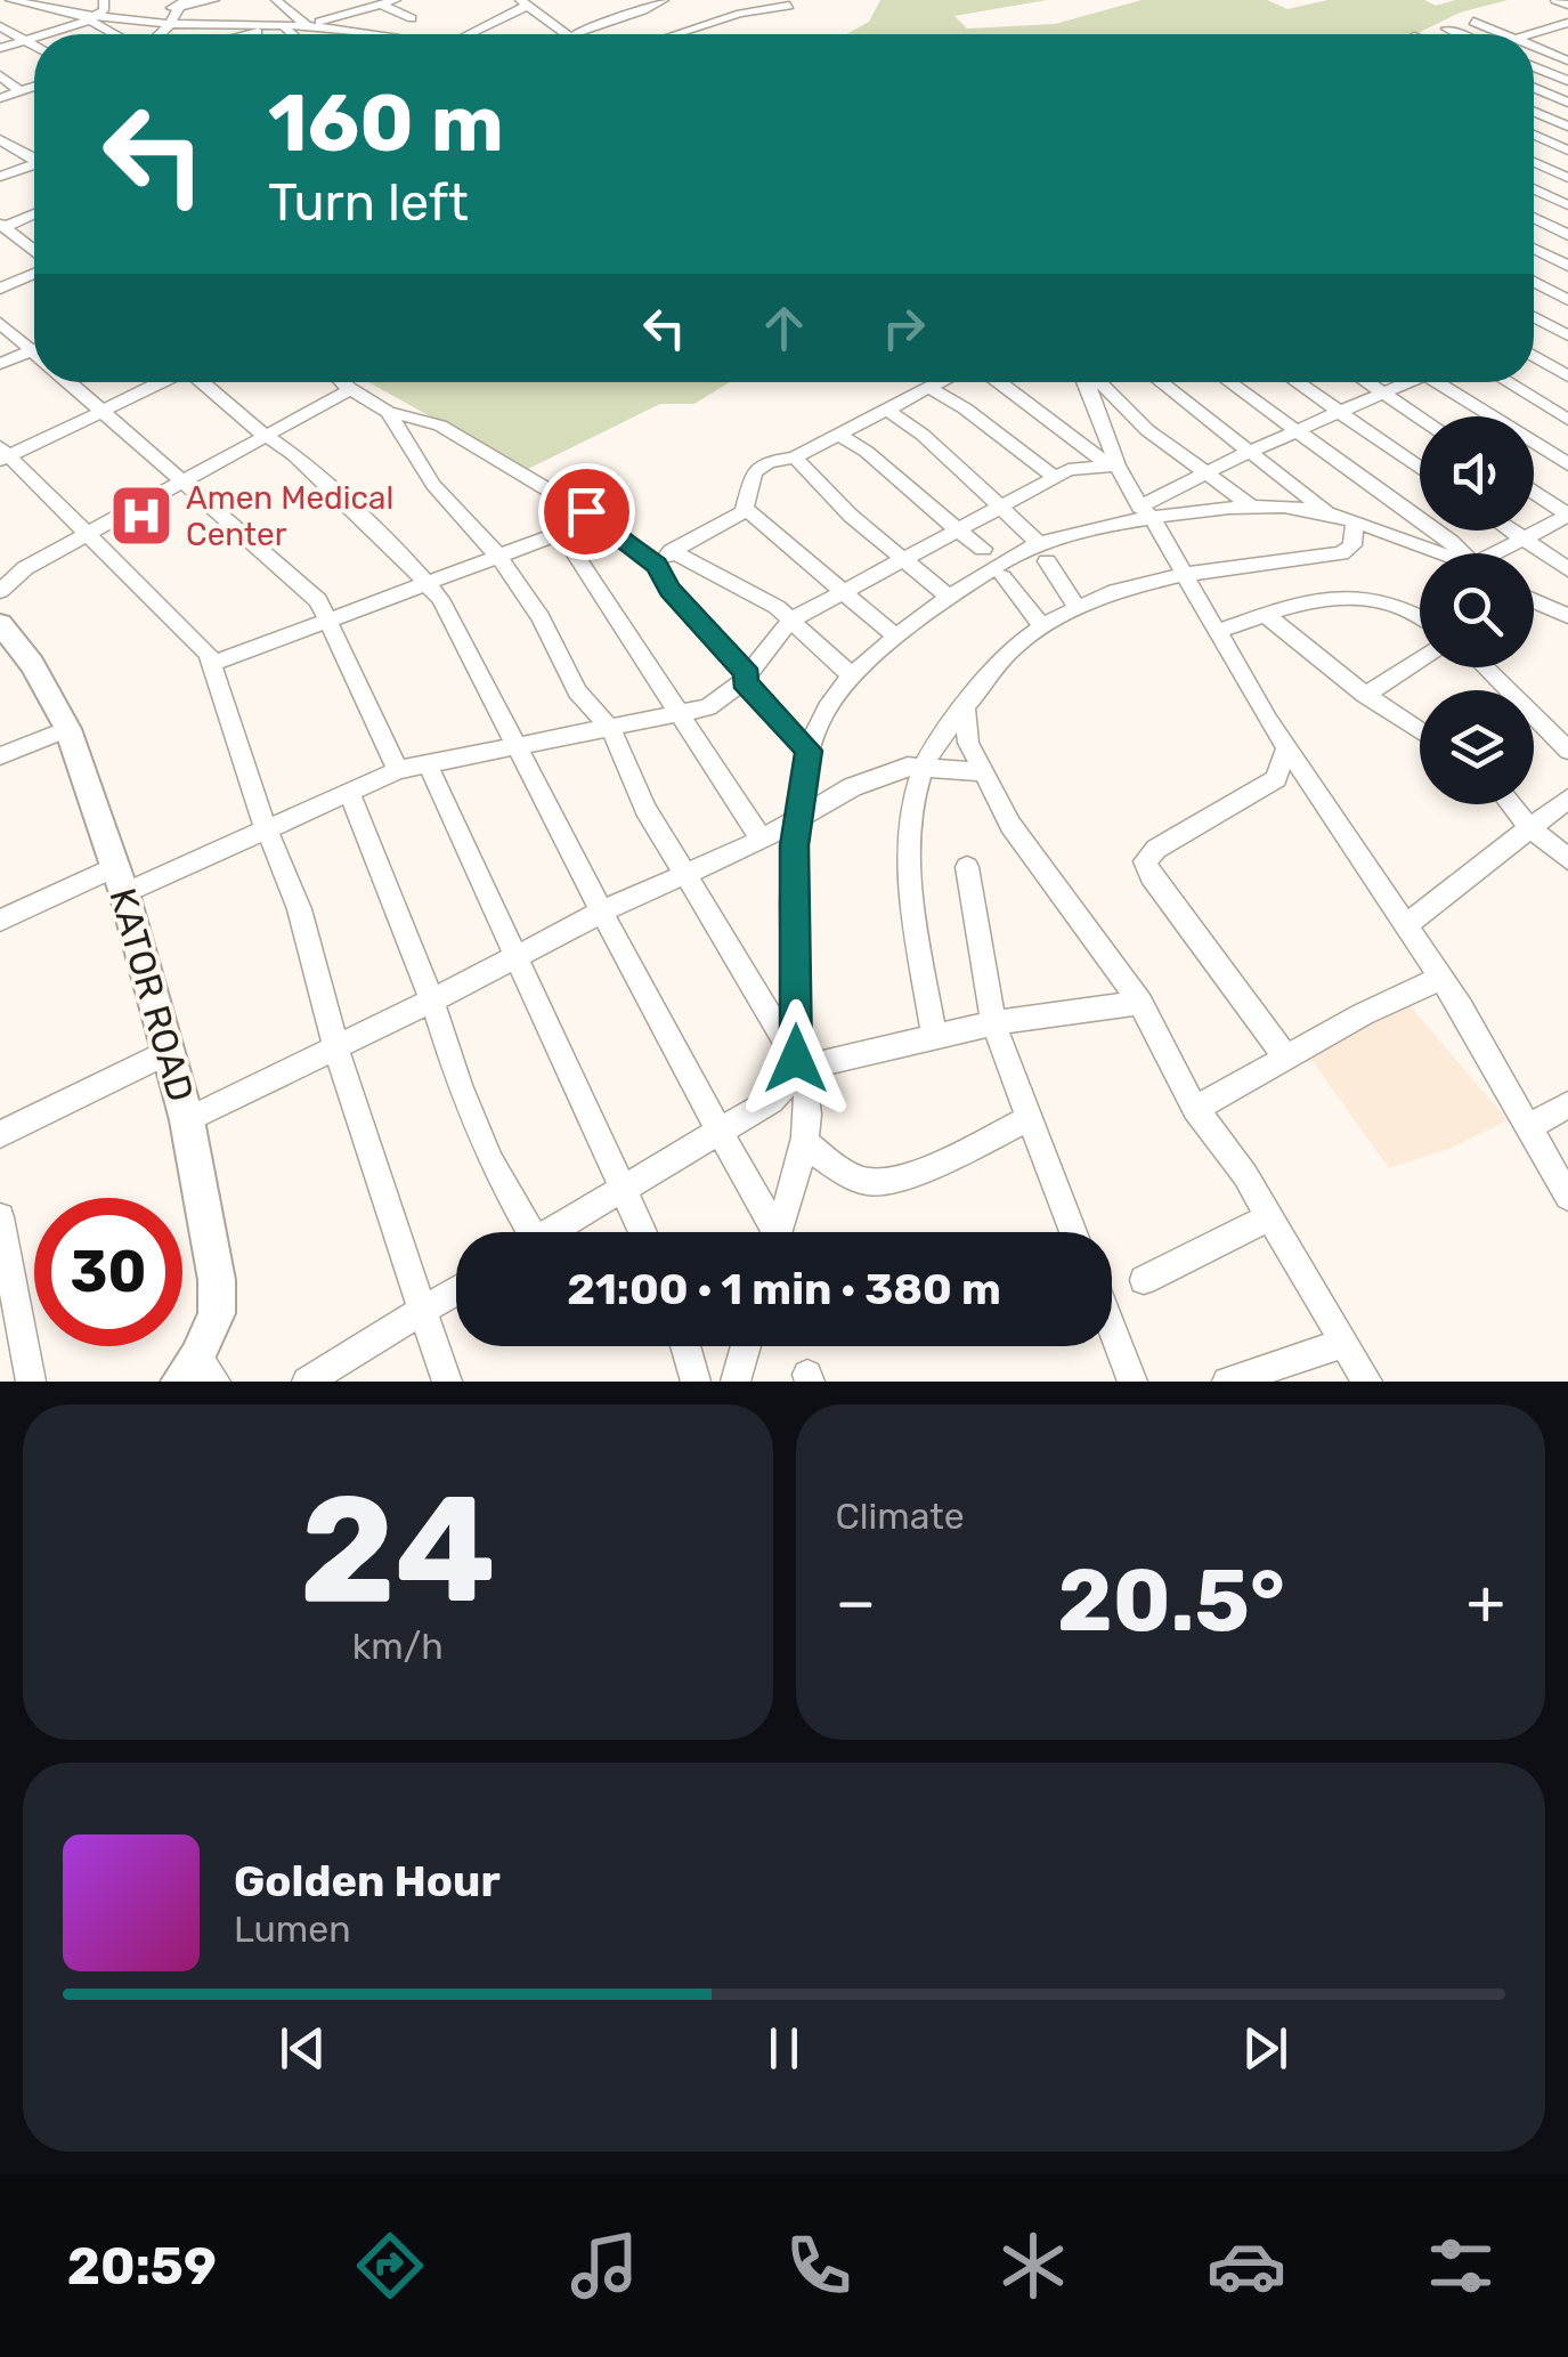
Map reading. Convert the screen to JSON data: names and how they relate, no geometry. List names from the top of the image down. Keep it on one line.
{"streets":{"main road":["KATOR ROAD"]},"places":{"hospital":["Amen Medical Center"]},"page":{"turn":["160 m","Turn left"],"limit":"30","trip":"21:00 · 1 min · 380 m","tile":[["24","km/h"],"Climate"],"heat":["−","20.5°","+"],"song":["Golden Hour","Lumen"],"tabs":"20:59"}}
